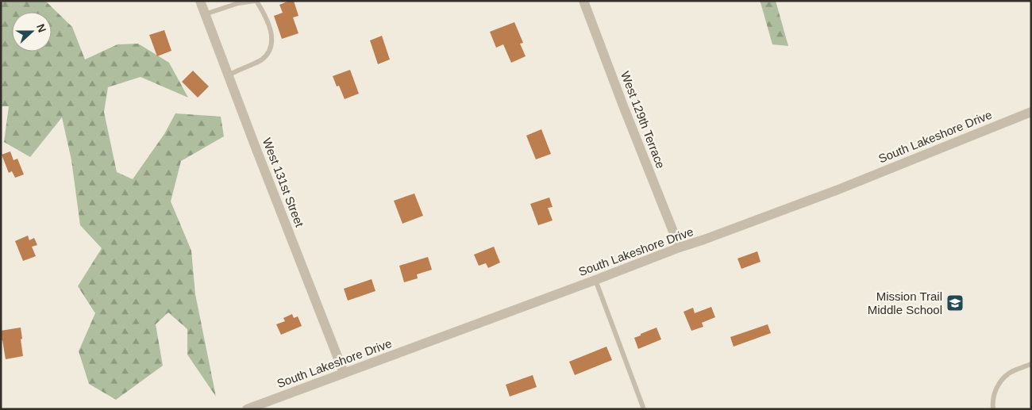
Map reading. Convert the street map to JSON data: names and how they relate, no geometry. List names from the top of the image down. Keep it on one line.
{"streets":{"street":["West 129th Terrace","South Lakeshore Drive","West 131st Street"]},"crossings":[["West 129th Terrace","South Lakeshore Drive"],["South Lakeshore Drive","West 131st Street"]],"places":{"school or university":["Mission Trail Middle School"]},"north":"right"}
